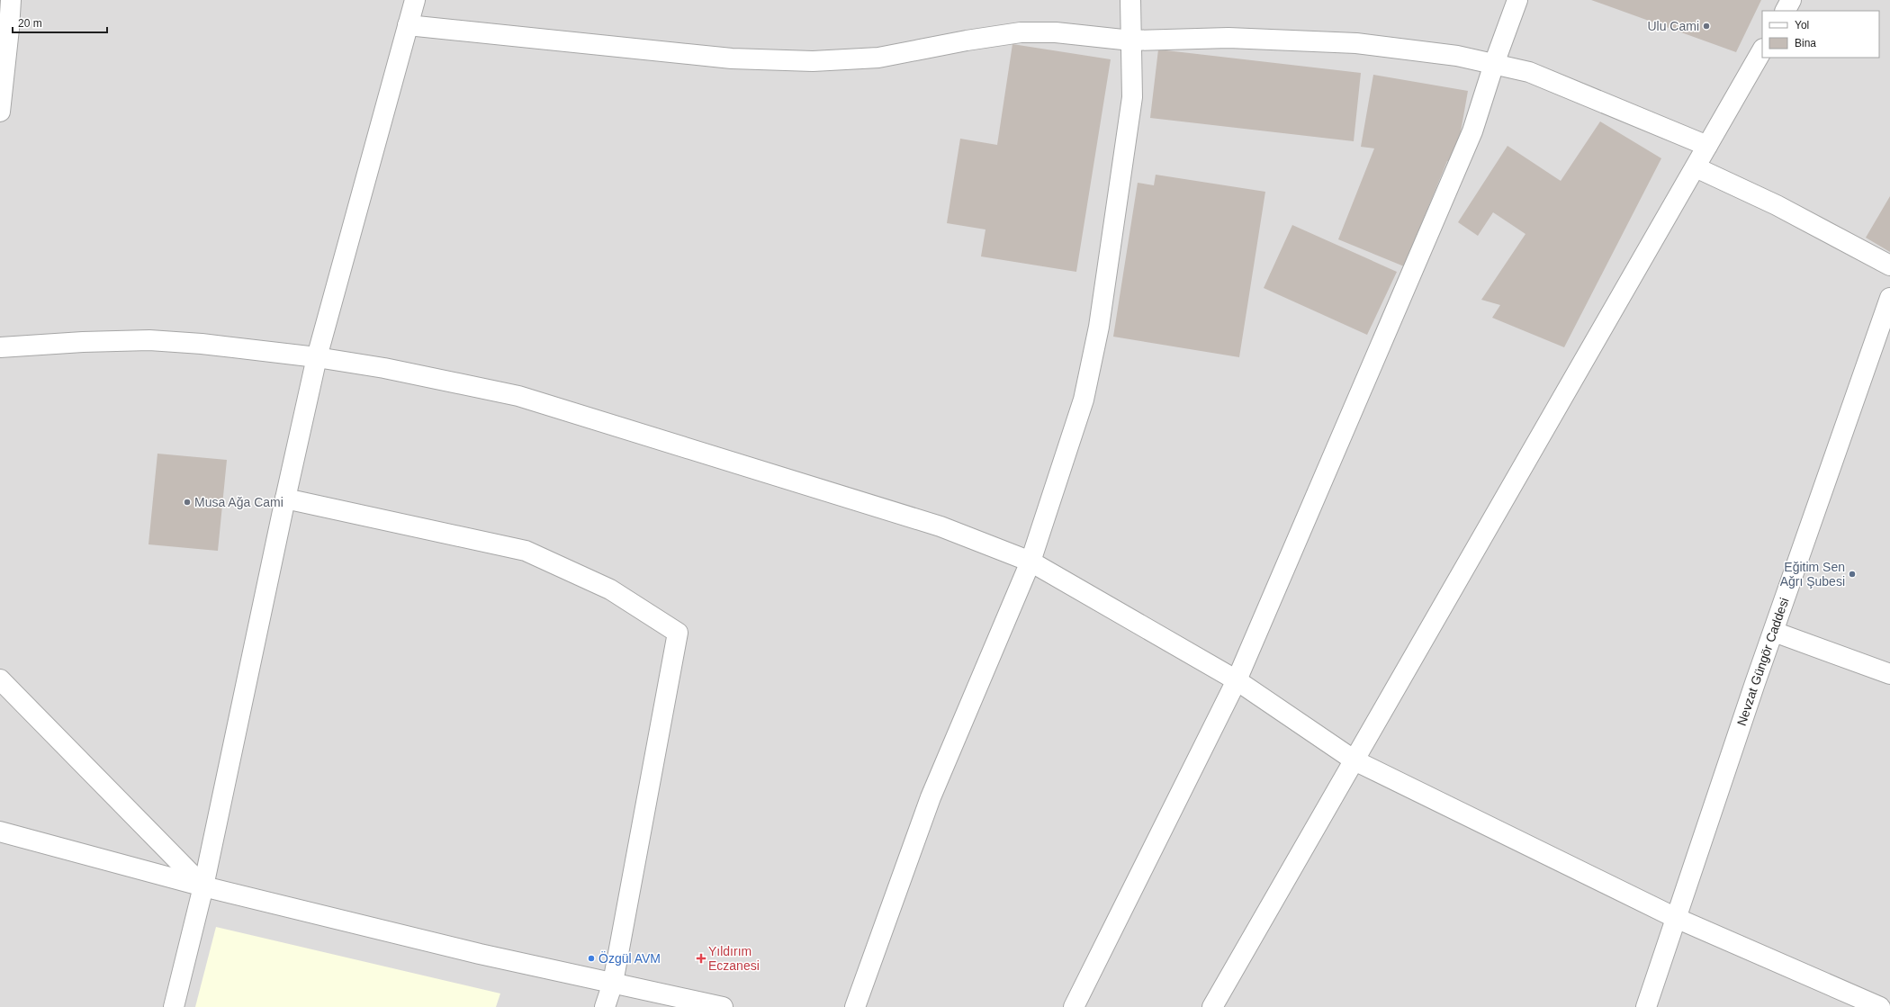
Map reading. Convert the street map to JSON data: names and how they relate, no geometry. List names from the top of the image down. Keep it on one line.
{"streets":{"street":["Nevzat Güngör Caddesi"]},"places":{"other":["Ulu Cami","Musa Ağa Cami","Eğitim Sen Ağrı Şubesi","Özgül AVM"],"health":["Yıldırım Eczanesi"]},"legend":["Yol","Bina"],"scale_bar":"20 m"}
